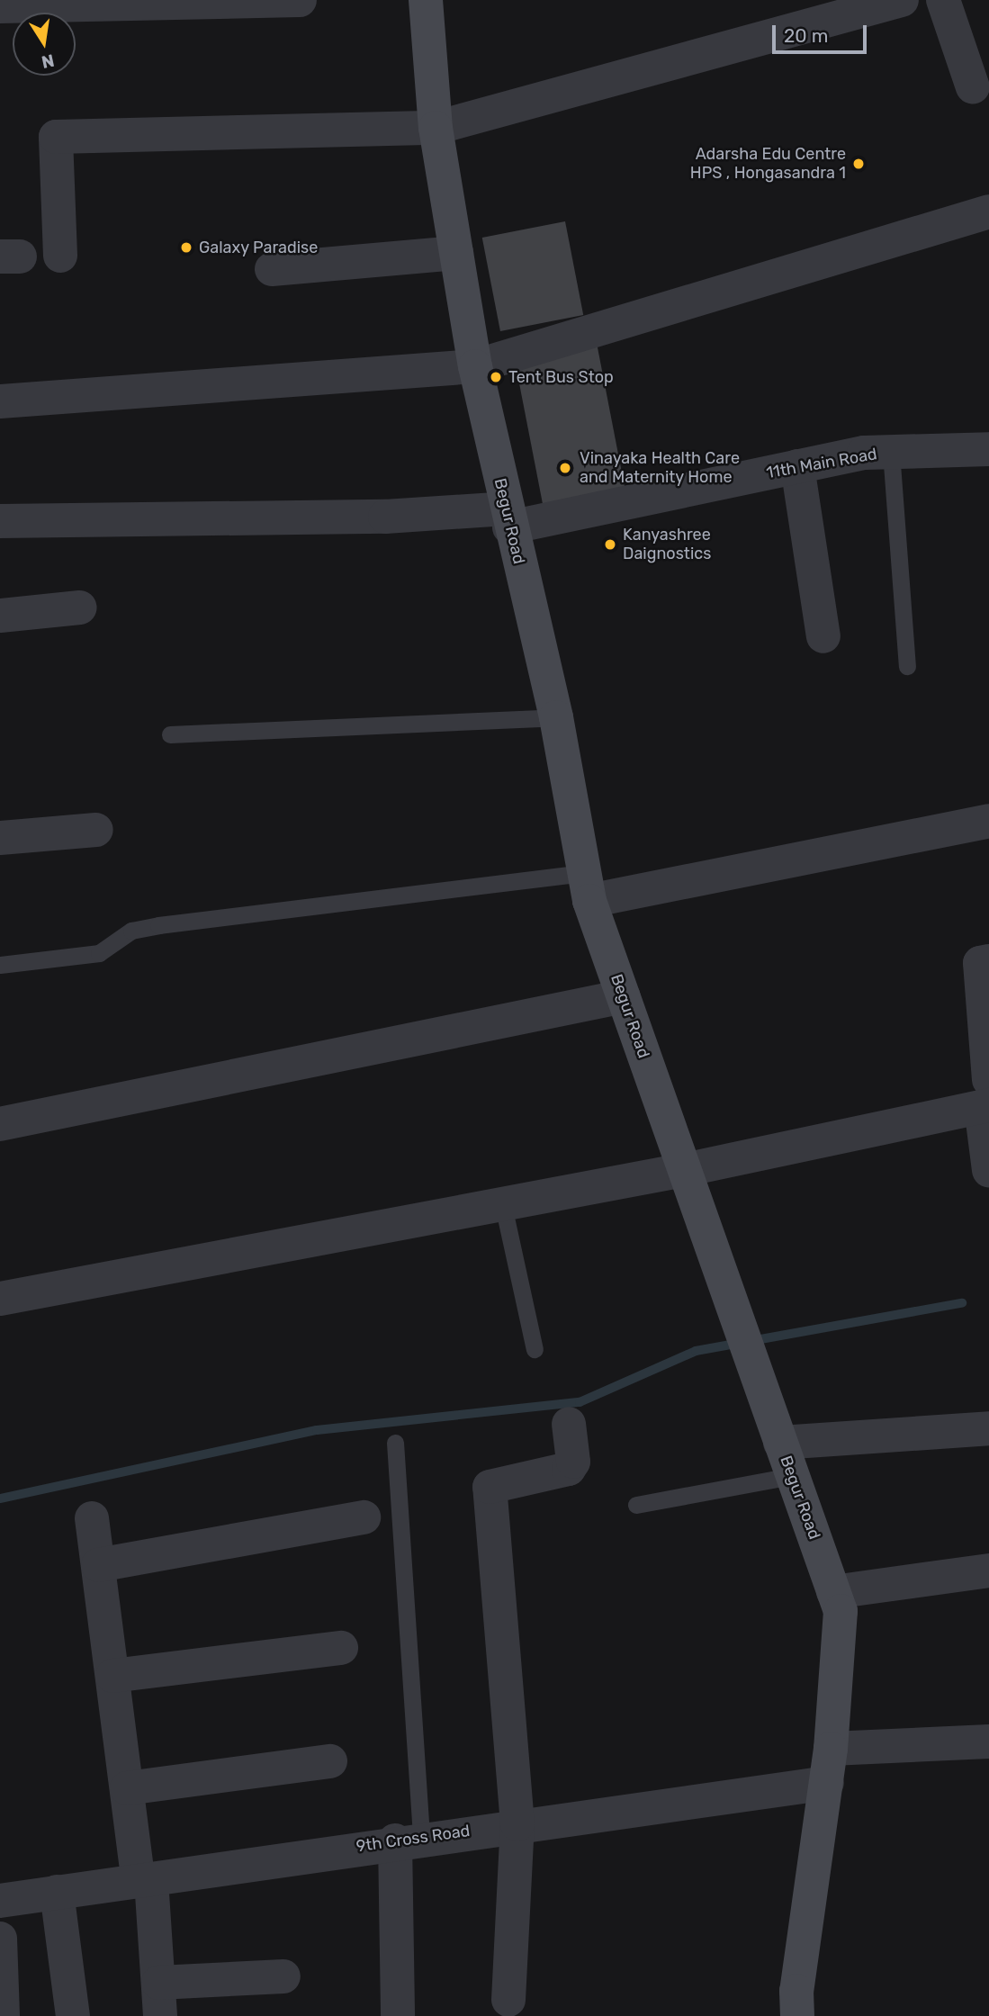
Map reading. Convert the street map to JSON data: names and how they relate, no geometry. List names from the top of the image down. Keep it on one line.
{"streets":{"main road":["Begur Road"],"street":["11th Main Road","9th Cross Road"]},"crossings":[["11th Main Road","Begur Road"],["Begur Road","9th Cross Road"]],"places":["Adarsha Edu Centre HPS , Hongasandra 1","Galaxy Paradise","Tent Bus Stop","Vinayaka Health Care and Maternity Home","Kanyashree Daignostics"],"scale_bar":"20 m","north":"bottom"}
